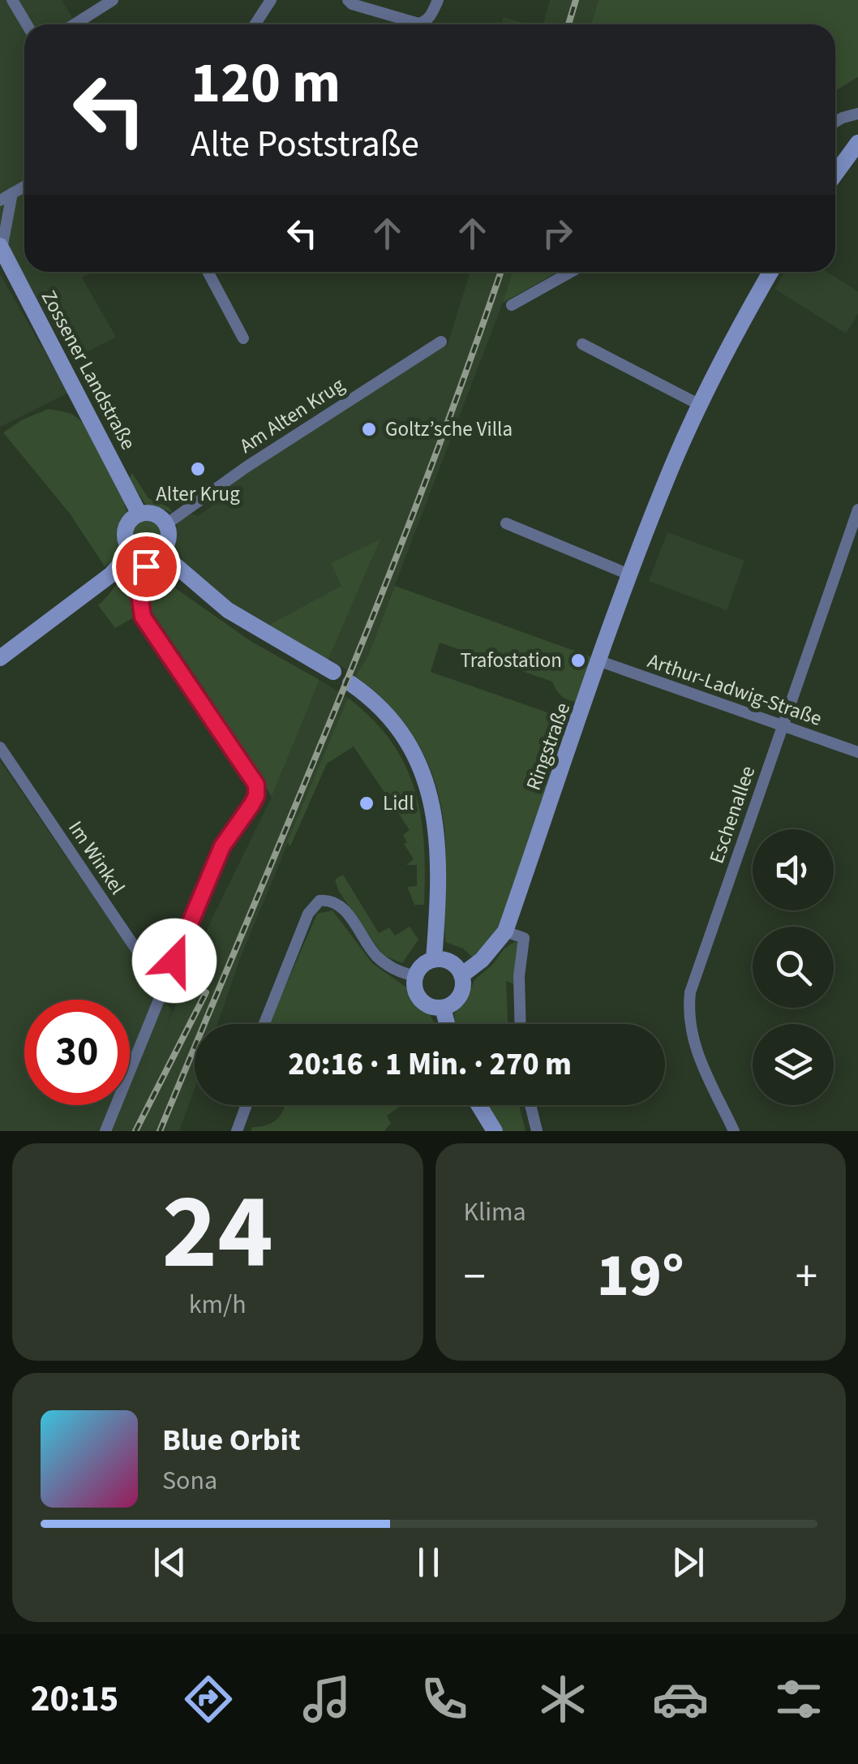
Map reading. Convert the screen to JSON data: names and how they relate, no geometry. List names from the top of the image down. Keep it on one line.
{"streets":{"main road":["Zossener Landstraße","Ringstraße"],"street":["Am Alten Krug","Arthur-Ladwig-Straße","Eschenallee","Im Winkel"]},"crossings":[["Zossener Landstraße","Am Alten Krug"],["Arthur-Ladwig-Straße","Ringstraße"],["Arthur-Ladwig-Straße","Eschenallee"]],"places":["Goltz’sche Villa","Alter Krug","Trafostation","Lidl"],"page":{"turn":["120 m","Alte Poststraße"],"limit":"30","trip":"20:16 · 1 Min. · 270 m","tile":[["24","km/h"],"Klima"],"heat":["−","19°","+"],"song":["Blue Orbit","Sona"],"tabs":"20:15"}}
